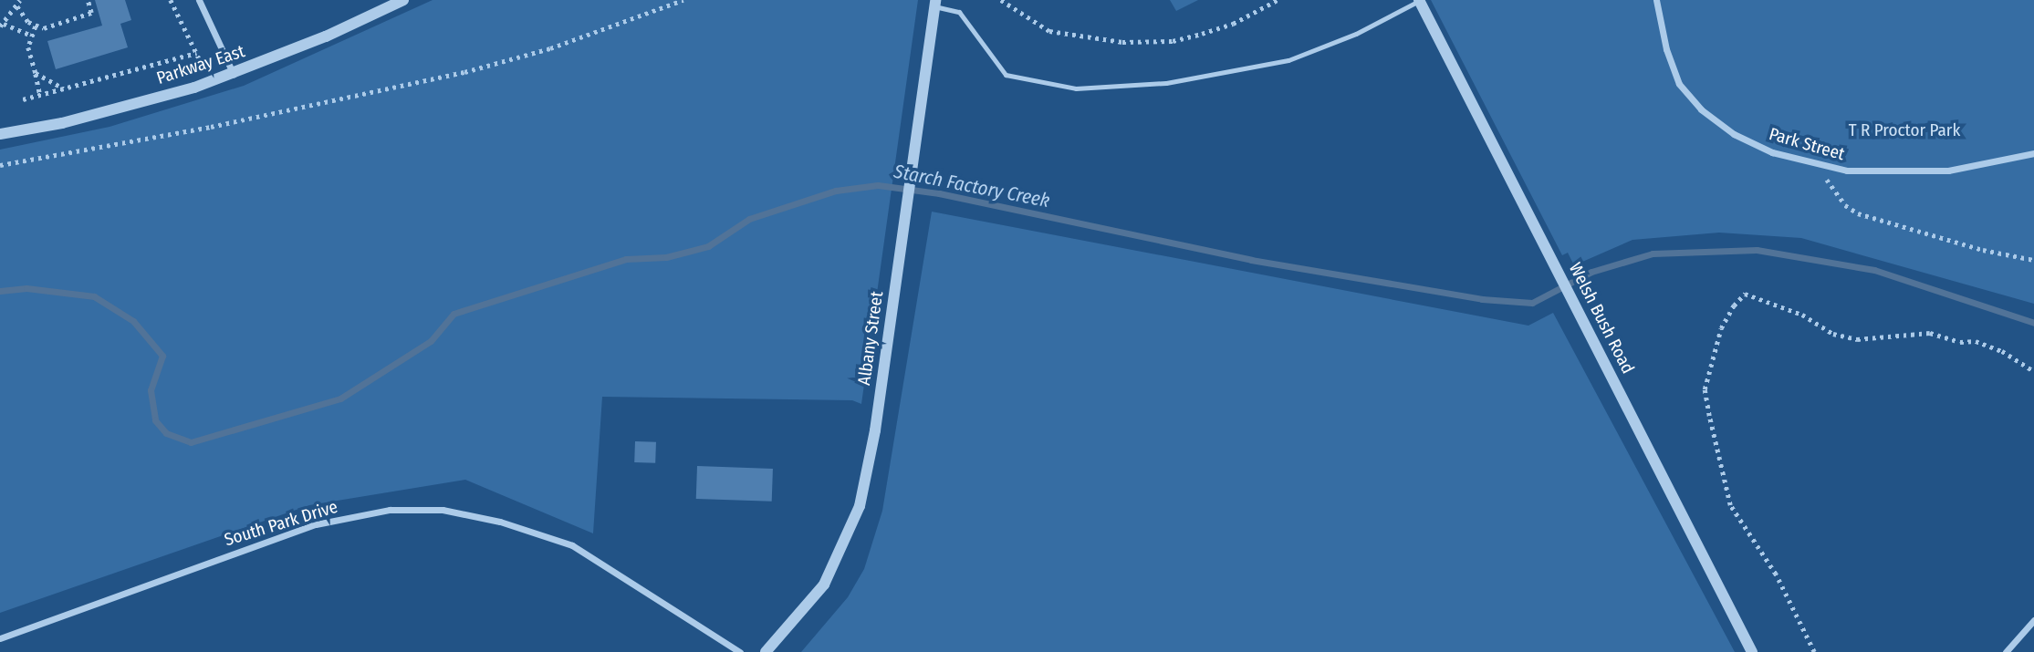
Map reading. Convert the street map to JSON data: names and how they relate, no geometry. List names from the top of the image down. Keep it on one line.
{"streets":{"street":["Parkway East","Park Street","Welsh Bush Road","Albany Street","South Park Drive"]},"water":["Starch Factory Creek"],"parks":["T R Proctor Park"]}
